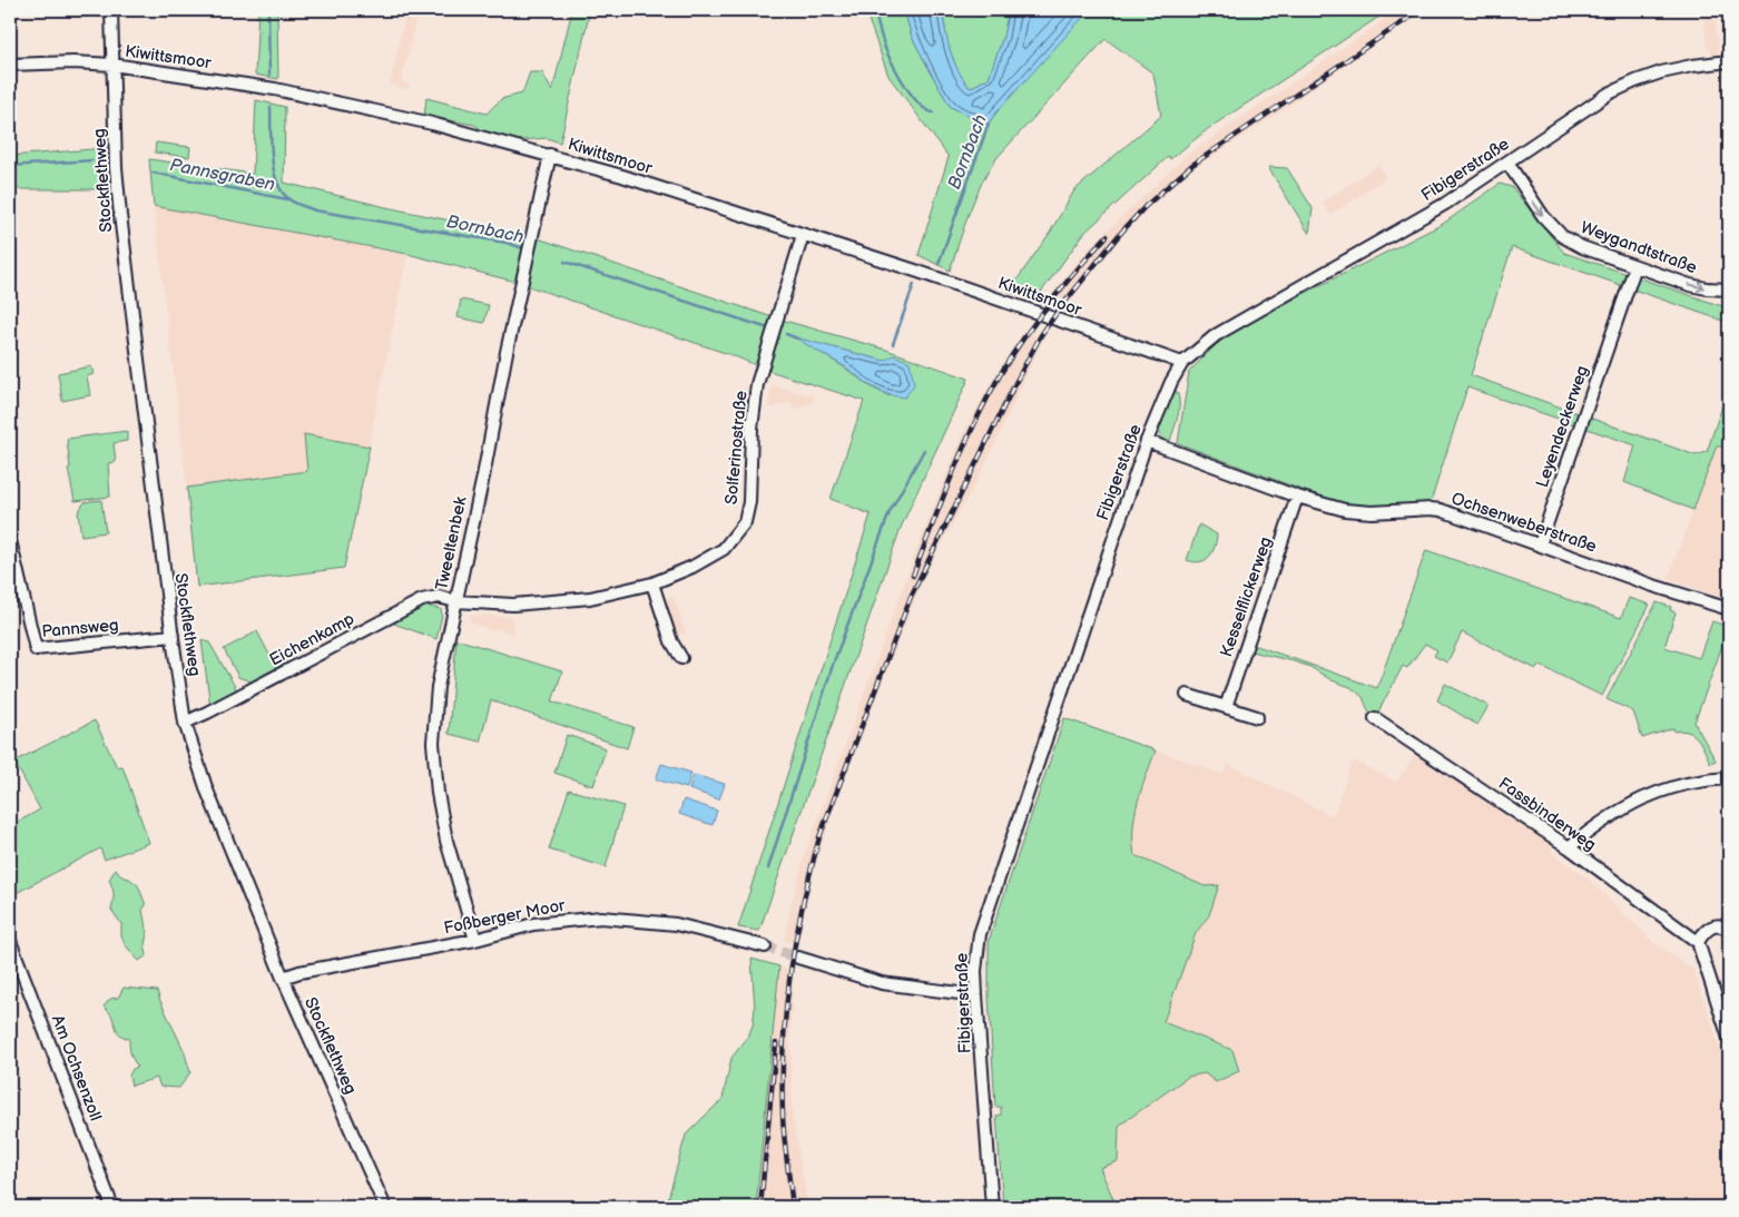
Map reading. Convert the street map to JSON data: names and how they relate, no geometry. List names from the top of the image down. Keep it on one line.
{"streets":{"street":["Kiwittsmoor","Fibigerstraße","Stockflethweg","Weygandtstraße","Leyendeckerweg","Solferinostraße","Ochsenweberstraße","Tweeltenbek","Kesselflickerweg","Pannsweg","Eichenkamp","Fassbinderweg","Foßberger Moor","Am Ochsenzoll"]},"crossings":[["Kiwittsmoor","Fibigerstraße"],["Kiwittsmoor","Stockflethweg"],["Kiwittsmoor","Solferinostraße"],["Kiwittsmoor","Tweeltenbek"],["Fibigerstraße","Weygandtstraße"],["Fibigerstraße","Ochsenweberstraße"],["Stockflethweg","Pannsweg"],["Stockflethweg","Eichenkamp"],["Stockflethweg","Foßberger Moor"],["Weygandtstraße","Leyendeckerweg"],["Leyendeckerweg","Ochsenweberstraße"],["Solferinostraße","Tweeltenbek"],["Solferinostraße","Eichenkamp"],["Ochsenweberstraße","Kesselflickerweg"],["Tweeltenbek","Eichenkamp"],["Tweeltenbek","Foßberger Moor"]],"one_way":["Weygandtstraße"],"water":["Bornbach","Pannsgraben"]}
